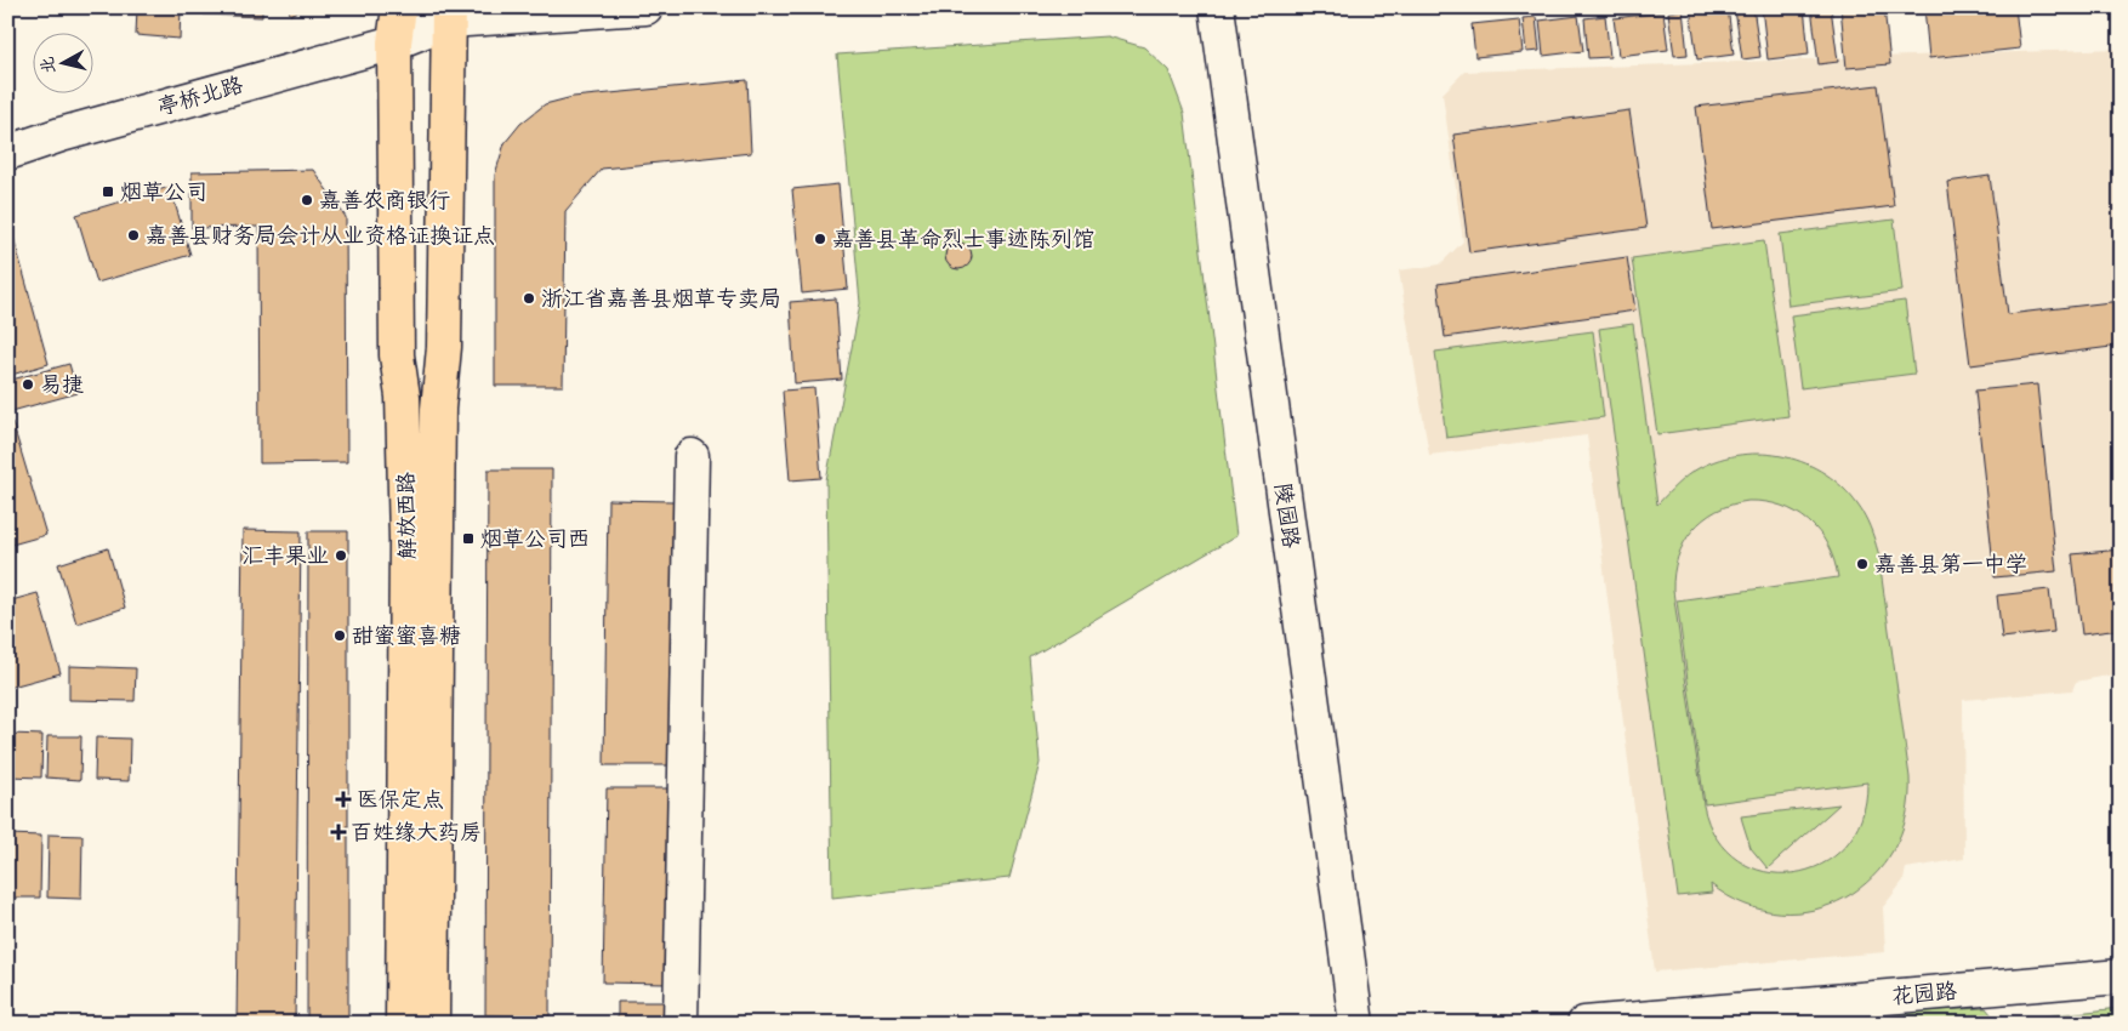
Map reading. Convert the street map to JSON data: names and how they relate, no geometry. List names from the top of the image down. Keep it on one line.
{"streets":{"main road":["解放西路"],"street":["亭桥北路","陵园路","花园路"]},"crossings":[["亭桥北路","解放西路"]],"places":{"transit":["烟草公司","烟草公司西"],"other":["嘉善农商银行","嘉善县财务局会计从业资格证换证点","嘉善县革命烈士事迹陈列馆","浙江省嘉善县烟草专卖局","易捷","汇丰果业","嘉善县第一中学","甜蜜蜜喜糖"],"health":["医保定点","百姓缘大药房"]},"north":"left"}
